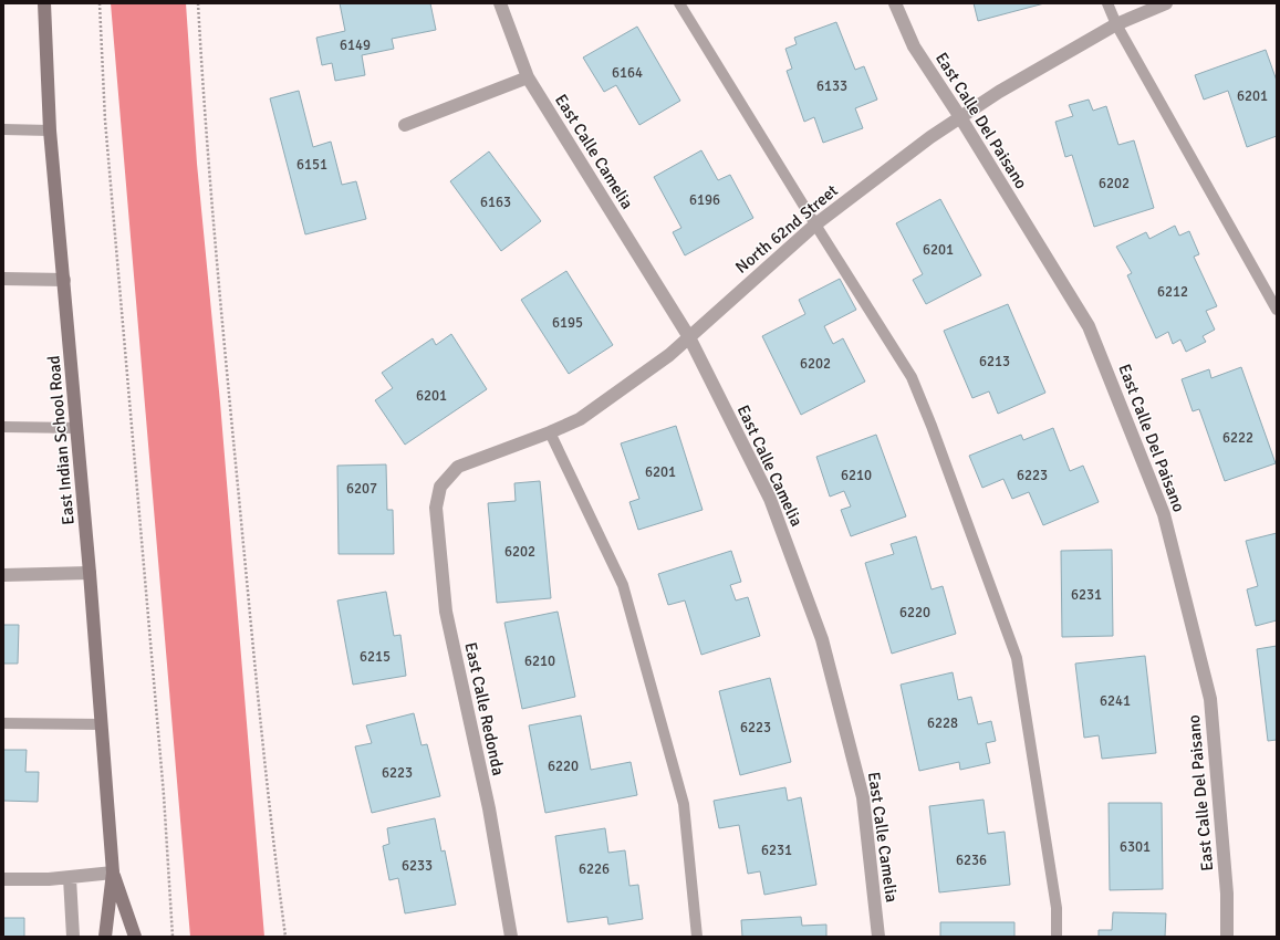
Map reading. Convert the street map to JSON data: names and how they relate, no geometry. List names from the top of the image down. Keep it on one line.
{"streets":{"main road":["East Indian School Road"],"street":["East Calle Del Paisano","East Calle Camelia","North 62nd Street","East Calle Redonda"]},"crossings":[["East Calle Del Paisano","North 62nd Street"],["East Calle Camelia","North 62nd Street"],["North 62nd Street","East Calle Redonda"]],"house_numbers":["6149","6164","6133","6201","6151","6202","6196","6163","6201","6212","6195","6213","6202","6201","6222","6201","6210","6223","6207","6202","6231","6220","6215","6210","6241","6228","6223","6220","6223","6301","6231","6236","6233","6226"]}
